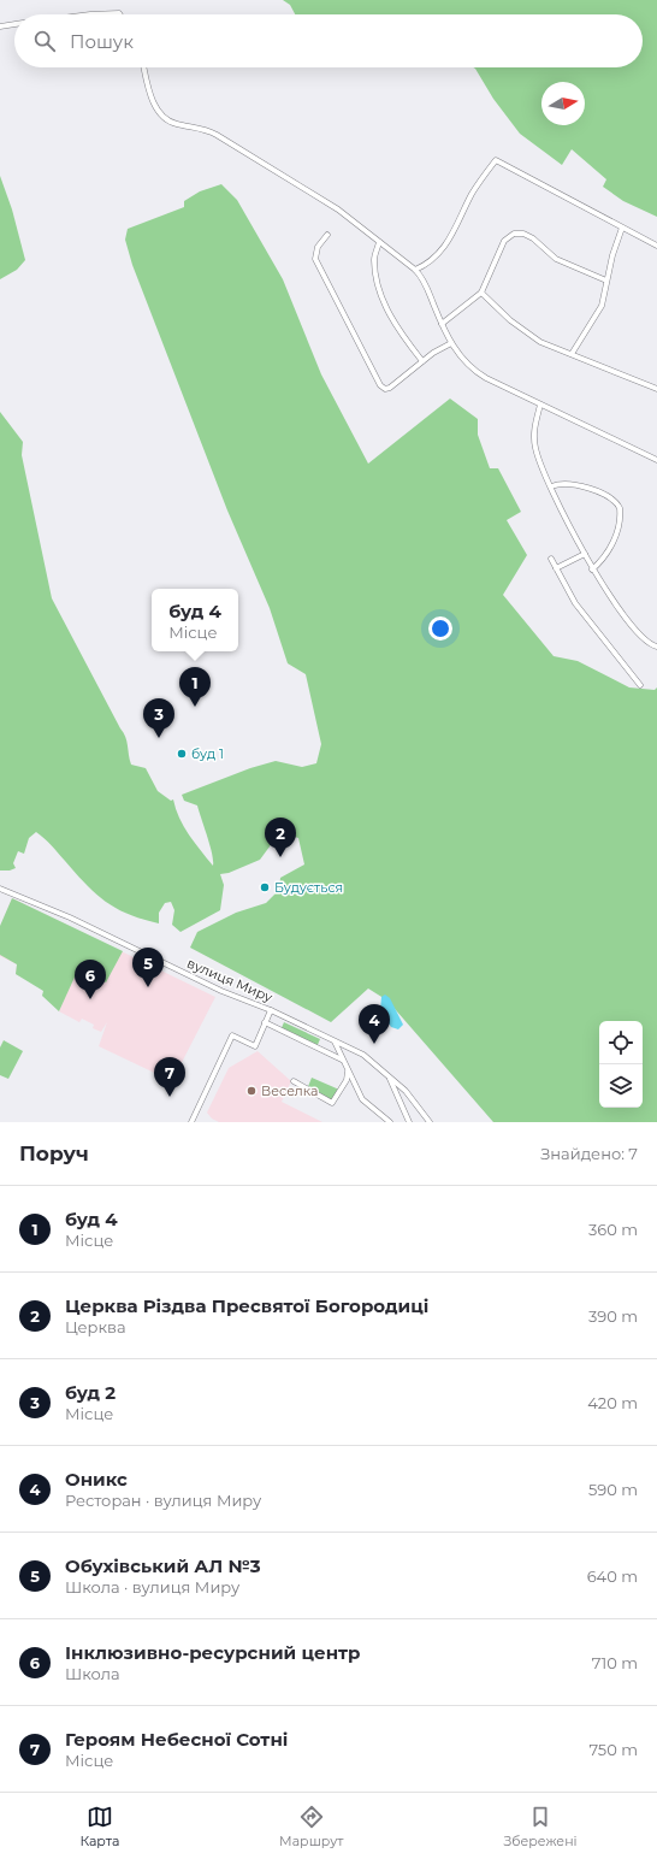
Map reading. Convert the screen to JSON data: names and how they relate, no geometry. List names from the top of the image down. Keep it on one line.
{"streets":{"street":["вулиця Миру"]},"places":["буд 1","Будується","Веселка"],"north":"right","page":{"search":"Пошук","popup":["буд 4","Місце"],"pins":["1","3","2","5","6","4","7"],"heading":["Поруч","Знайдено: 7"],"list":[{"mark":"1","name":"буд 4","note":"Місце","value":"360 m"},{"mark":"2","name":"Церква Різдва Пресвятої Богородиці","note":"Церква","value":"390 m"},{"mark":"3","name":"буд 2","note":"Місце","value":"420 m"},{"mark":"4","name":"Оникс","note":"Ресторан · вулиця Миру","value":"590 m"},{"mark":"5","name":"Обухівський АЛ №3","note":"Школа · вулиця Миру","value":"640 m"},{"mark":"6","name":"Інклюзивно-ресурсний центр","note":"Школа","value":"710 m"},{"mark":"7","name":"Героям Небесної Сотні","note":"Місце","value":"750 m"}],"nav":["Карта","Маршрут","Збережені"]}}
